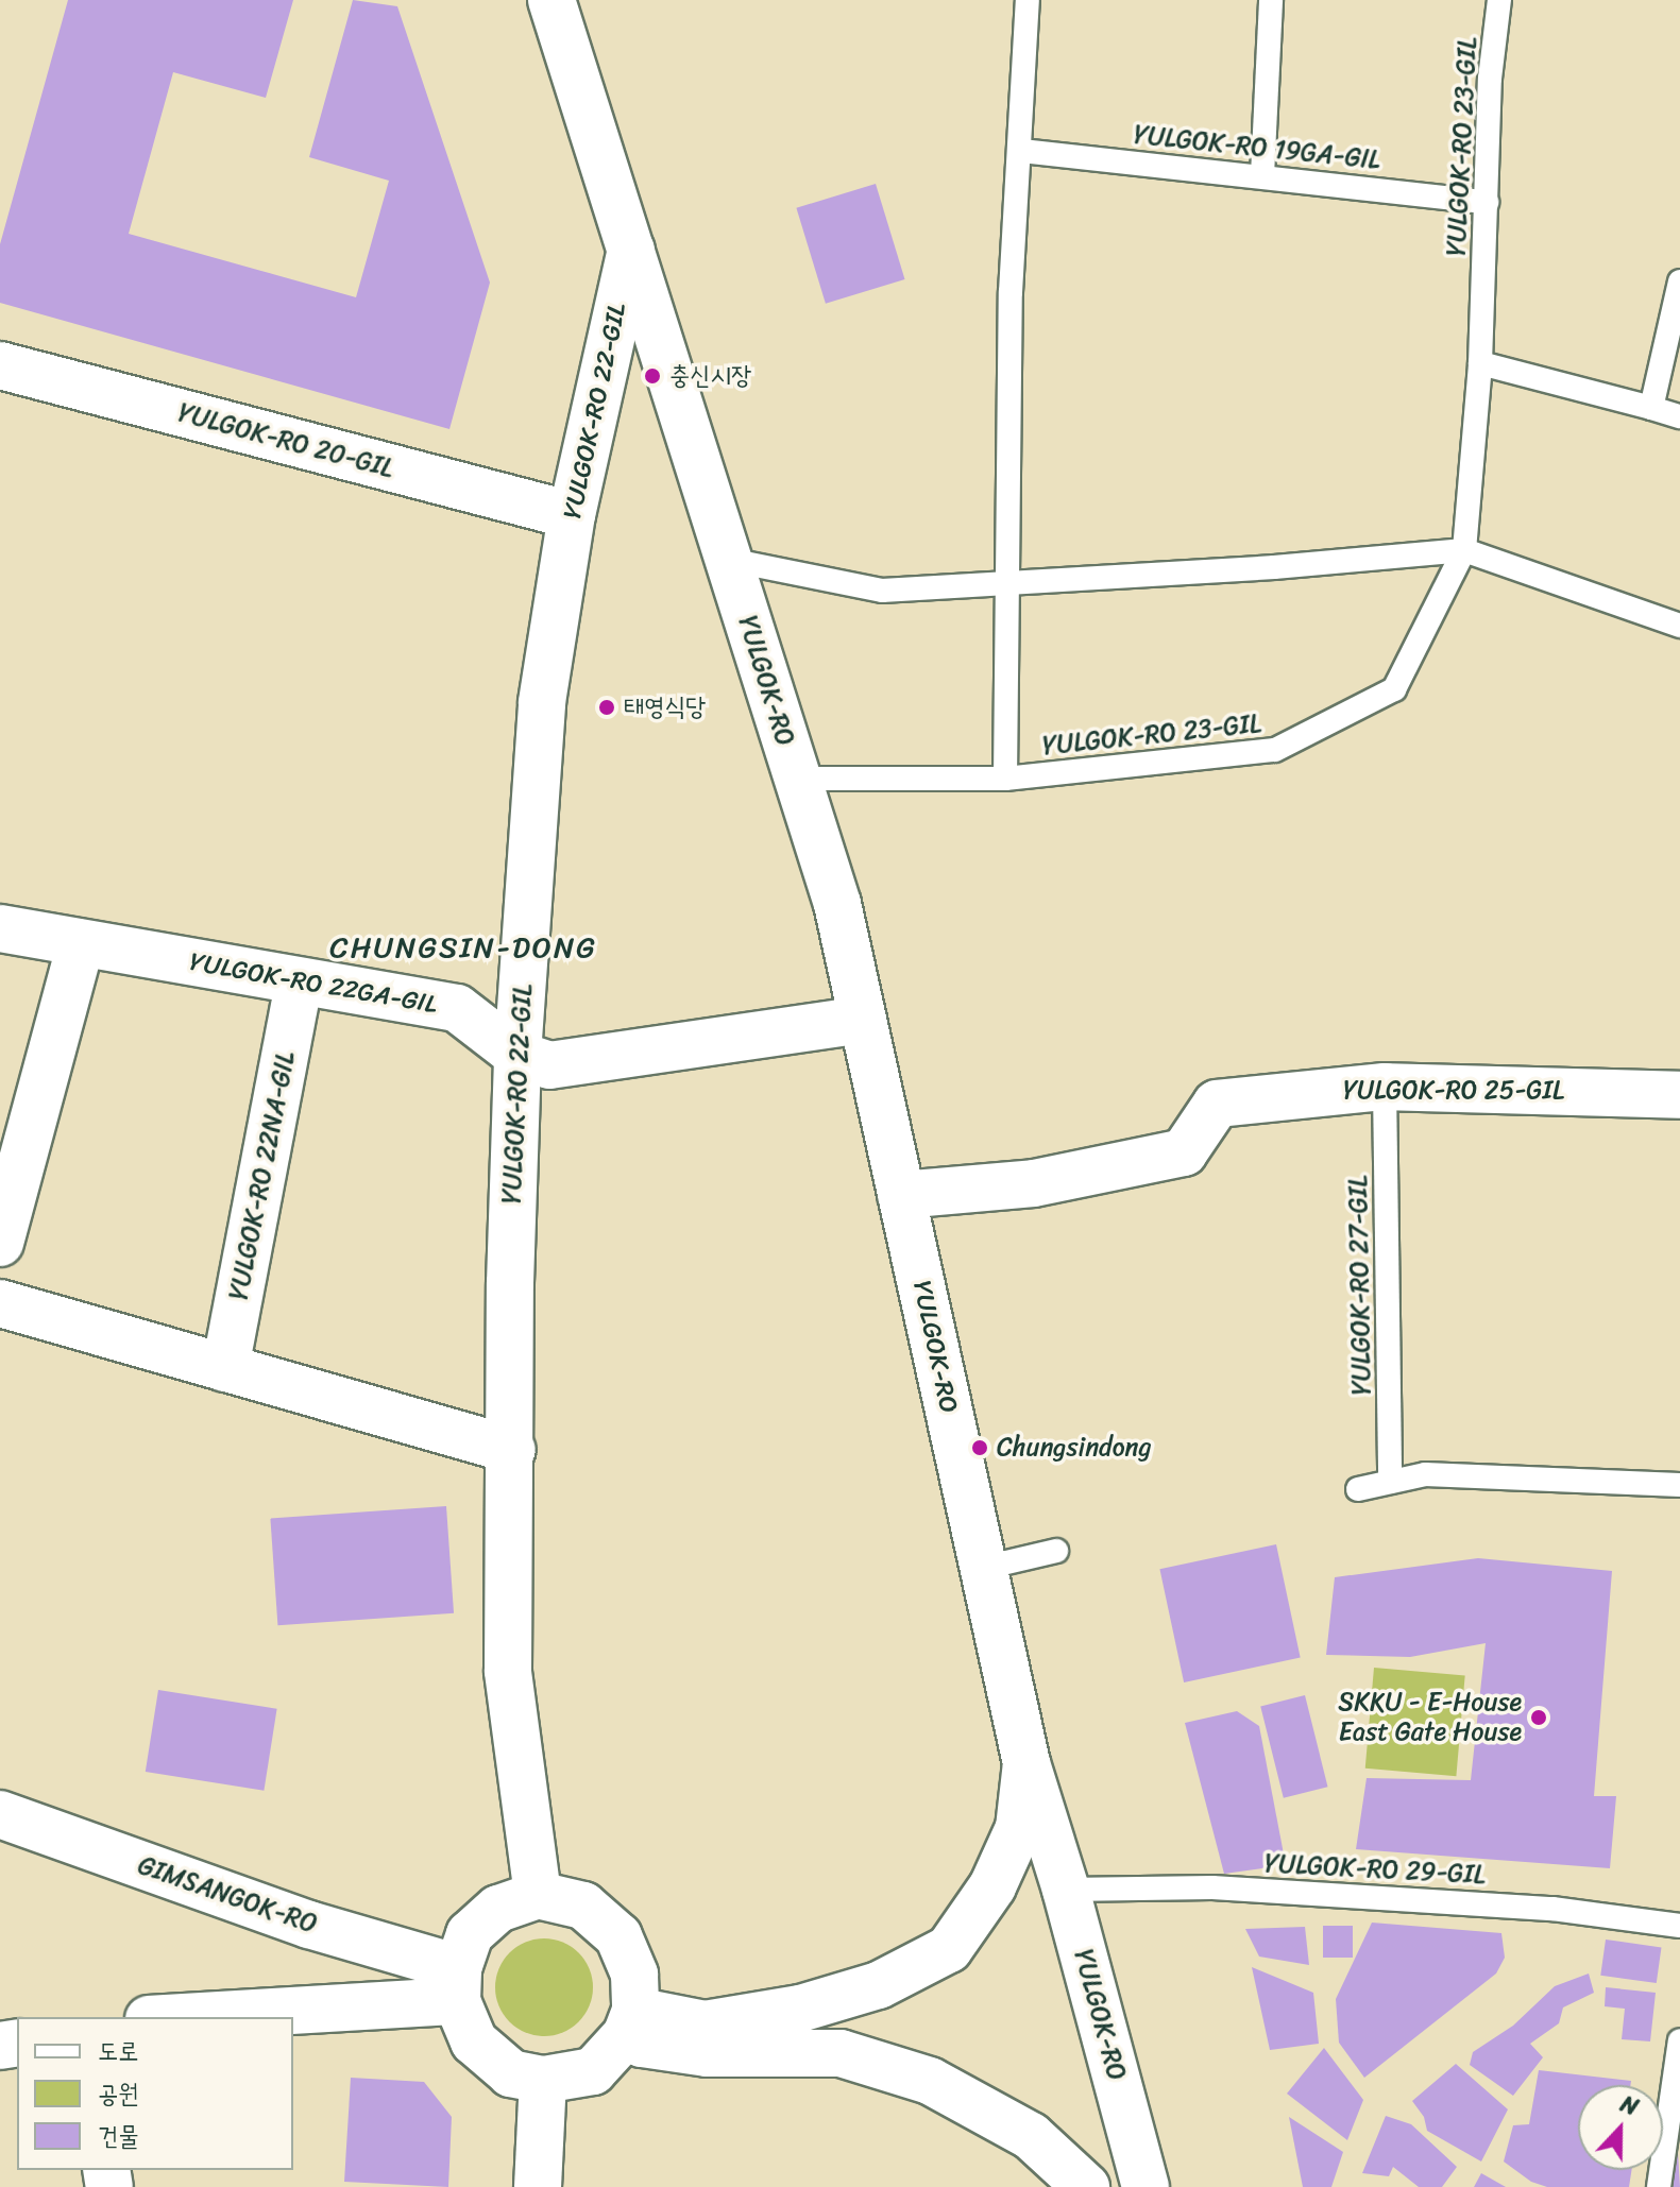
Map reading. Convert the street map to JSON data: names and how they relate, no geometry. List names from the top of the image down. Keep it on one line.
{"streets":{"street":["YULGOK-RO 22-GIL","YULGOK-RO 20-GIL","YULGOK-RO","YULGOK-RO 22GA-GIL","YULGOK-RO 25-GIL","YULGOK-RO 22NA-GIL","GIMSANGOK-RO"],"lane":["YULGOK-RO 23-GIL","YULGOK-RO 19GA-GIL","YULGOK-RO 27-GIL","YULGOK-RO 29-GIL"]},"crossings":[["YULGOK-RO 23-GIL","YULGOK-RO 19GA-GIL"],["YULGOK-RO 23-GIL","YULGOK-RO"],["YULGOK-RO 22-GIL","YULGOK-RO 20-GIL"],["YULGOK-RO 22-GIL","YULGOK-RO"],["YULGOK-RO 22-GIL","YULGOK-RO 22GA-GIL"],["YULGOK-RO 22-GIL","GIMSANGOK-RO"],["YULGOK-RO","YULGOK-RO 22GA-GIL"],["YULGOK-RO","YULGOK-RO 25-GIL"],["YULGOK-RO","YULGOK-RO 29-GIL"],["YULGOK-RO 22GA-GIL","YULGOK-RO 22NA-GIL"],["YULGOK-RO 25-GIL","YULGOK-RO 27-GIL"]],"districts":["CHUNGSIN-DONG"],"places":["충신시장","태영식당","Chungsindong","SKKU - E-House East Gate House"],"legend":["도로","공원","건물"],"north":"top"}
